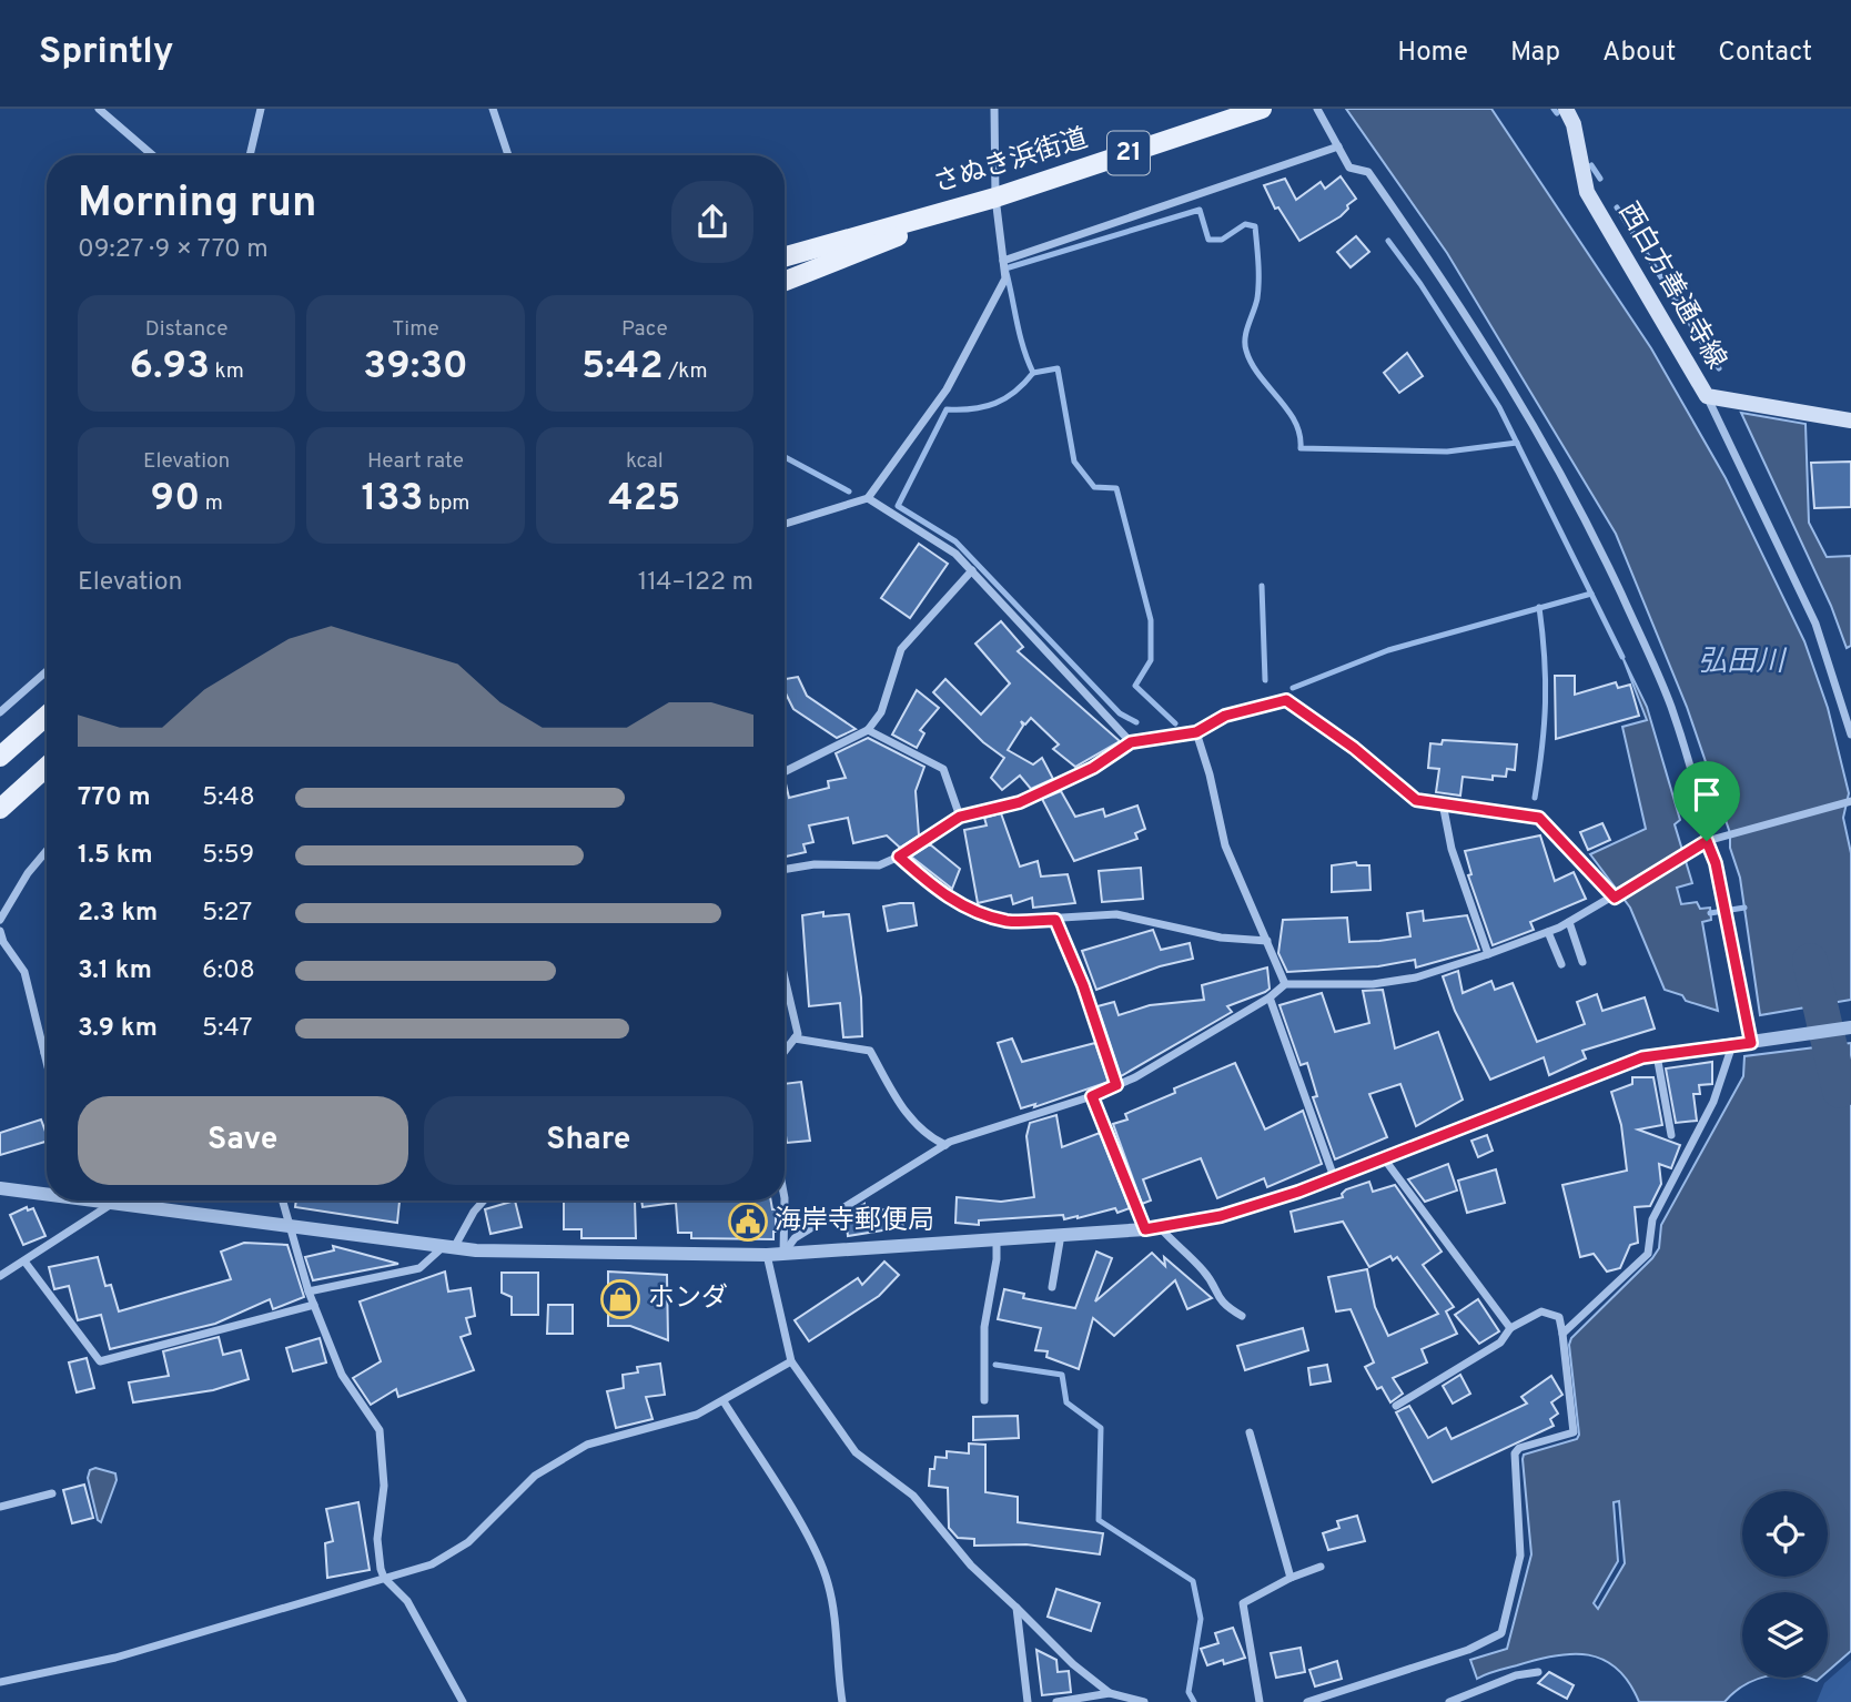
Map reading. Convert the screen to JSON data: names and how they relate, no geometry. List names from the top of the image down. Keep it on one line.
{"streets":{"main road":["21","さぬき浜街道","西白方善通寺線"]},"crossings":[["21","さぬき浜街道"]],"water":["弘田川"],"places":{"public building":["海岸寺郵便局"],"shop":["ホンダ"]},"page":{"header":"Sprintly","nav":["Home","Map","About","Contact"],"heading":["Morning run","09:27 · 9 × 770 m"],"stats":[["Distance","6.93 km"],["Time","39:30"],["Pace","5:42 /km"],["Elevation","90 m"],["Heart rate","133 bpm"],["kcal","425"]],"chart":["Elevation","114–122 m"],"list":[{"name":"770 m","note":"5:48"},{"name":"1.5 km","note":"5:59"},{"name":"2.3 km","note":"5:27"},{"name":"3.1 km","note":"6:08"},{"name":"3.9 km","note":"5:47"}],"buttons":["Save","Share"]}}
